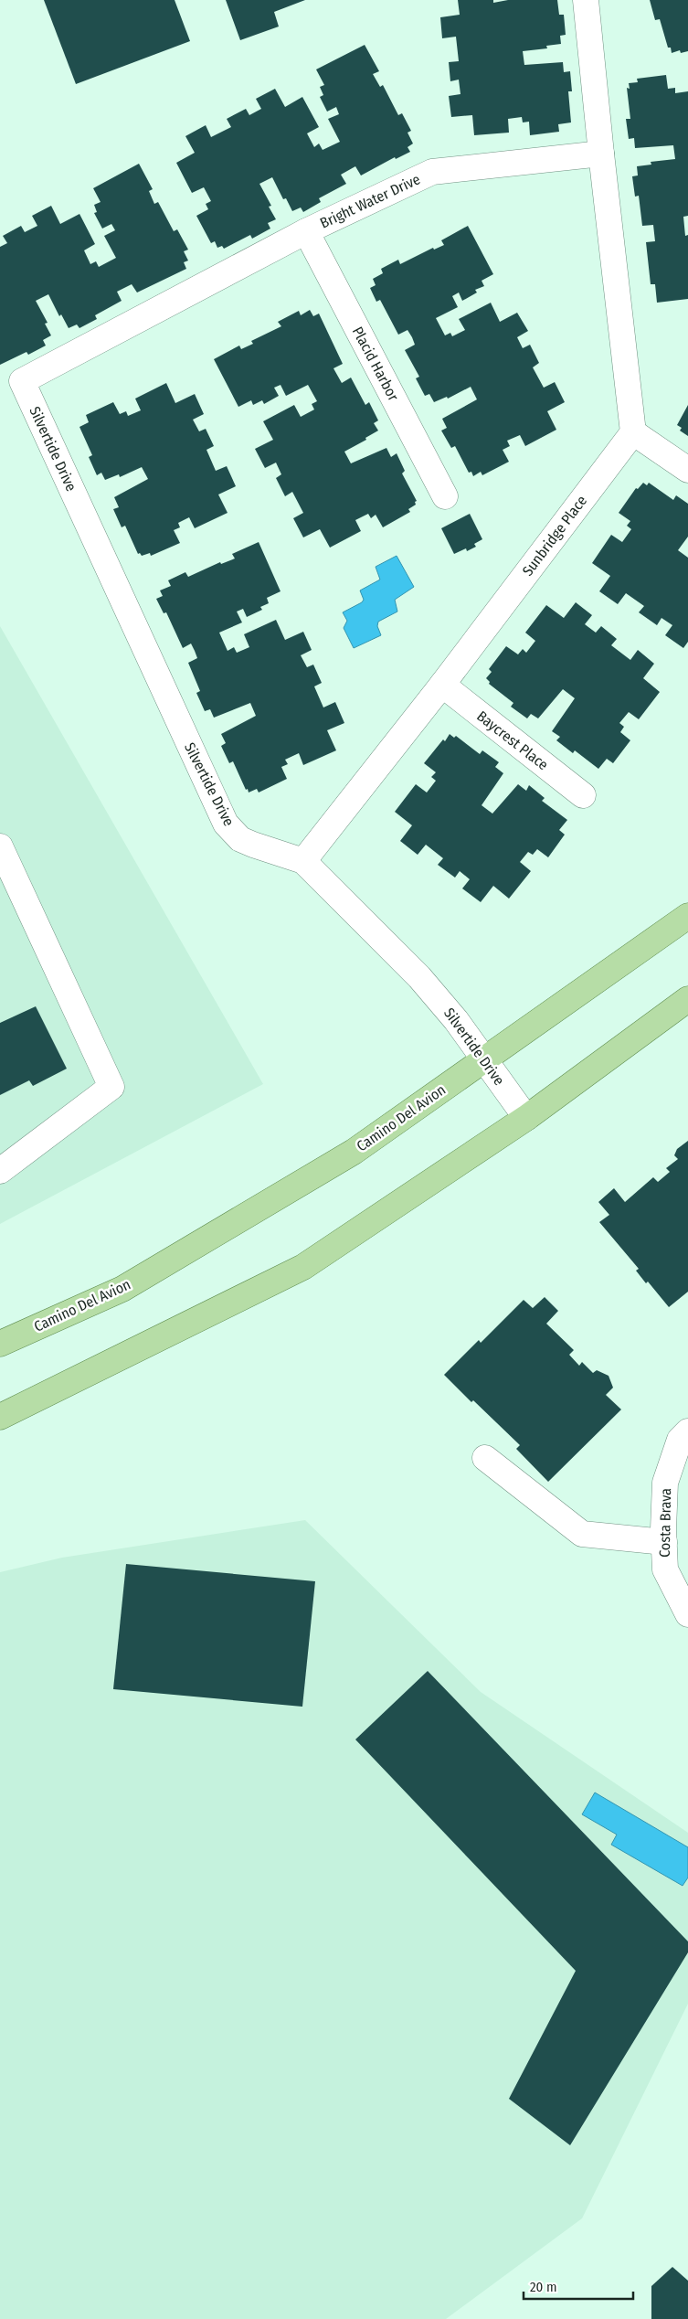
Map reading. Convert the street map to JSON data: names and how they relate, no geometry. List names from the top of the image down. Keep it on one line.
{"streets":{"main road":["Camino Del Avion"],"street":["Bright Water Drive","Placid Harbor","Silvertide Drive","Sunbridge Place","Baycrest Place","Costa Brava"]},"crossings":[["Bright Water Drive","Placid Harbor"],["Bright Water Drive","Silvertide Drive"],["Silvertide Drive","Sunbridge Place"],["Silvertide Drive","Camino Del Avion"],["Sunbridge Place","Baycrest Place"]],"scale_bar":"20 m"}
